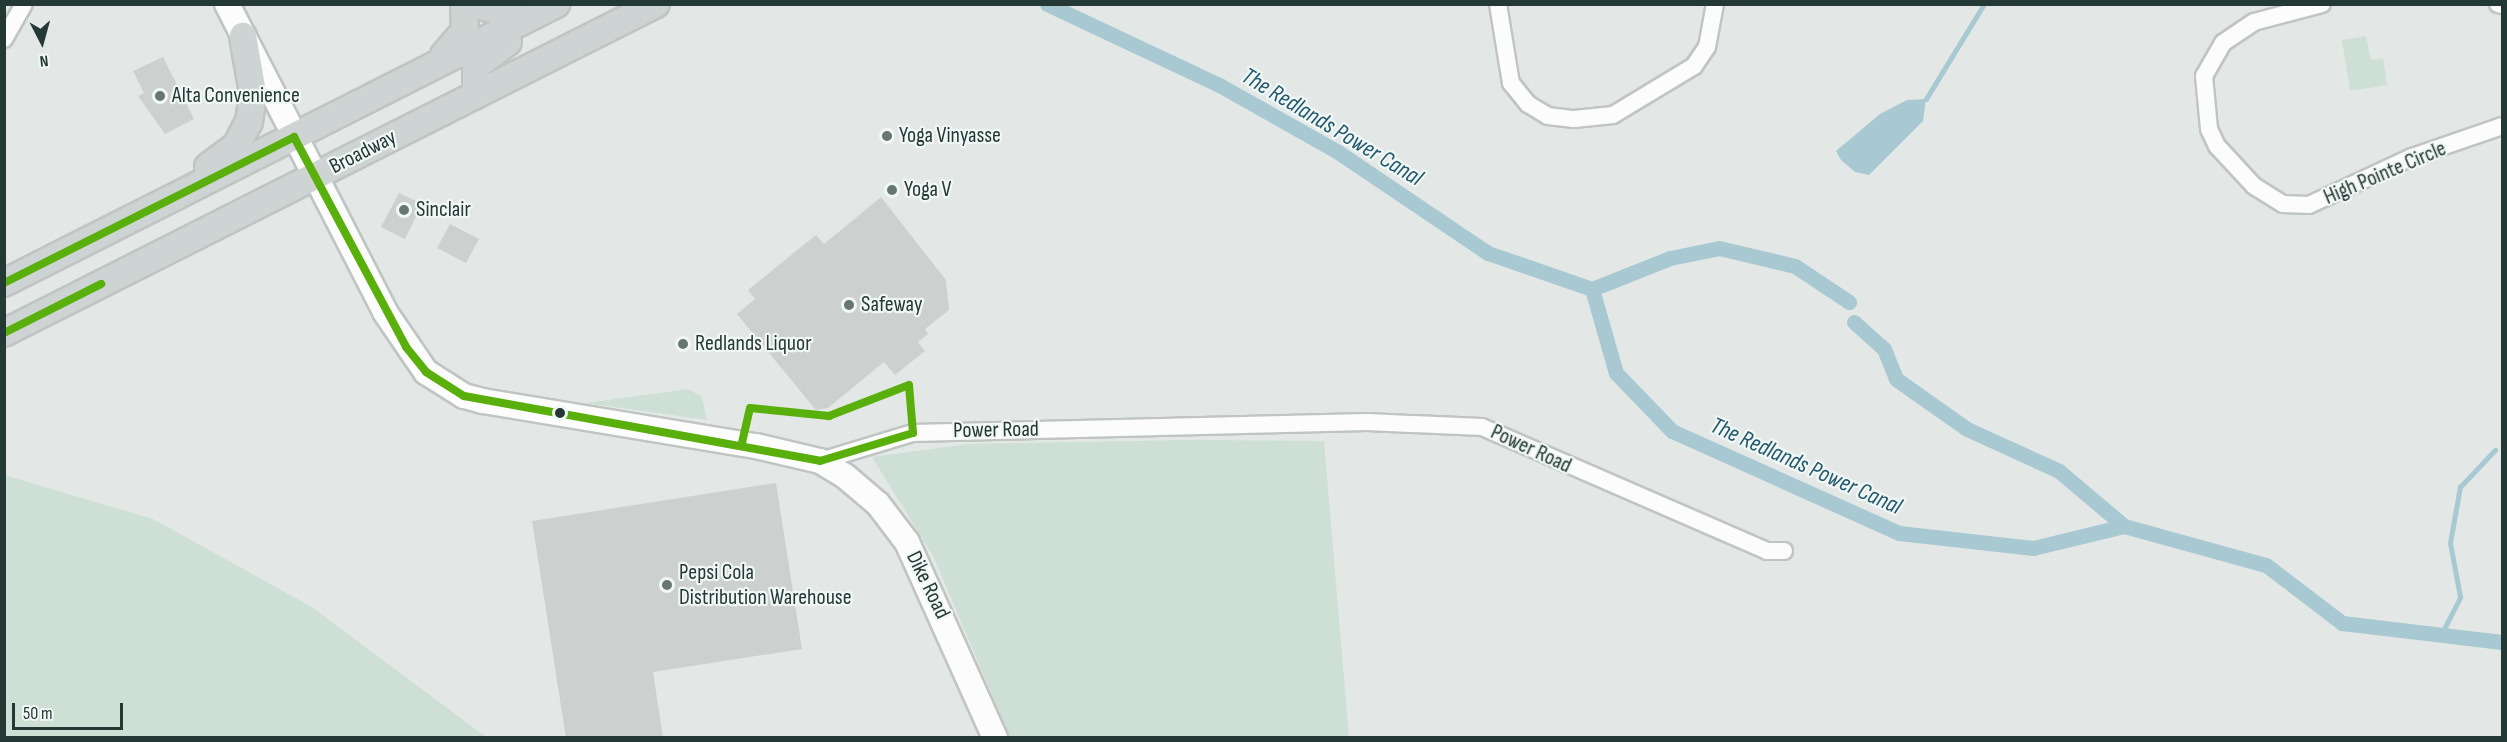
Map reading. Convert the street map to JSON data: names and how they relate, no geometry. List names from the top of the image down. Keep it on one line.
{"streets":{"main road":["Broadway"],"street":["High Pointe Circle","Power Road","Dike Road"]},"crossings":[["Power Road","Dike Road"]],"water":["The Redlands Power Canal"],"places":["Alta Convenience","Yoga Vinyasse","Yoga V","Sinclair","Safeway","Redlands Liquor","Pepsi Cola Distribution Warehouse"],"scale_bar":"50 m","north":"bottom"}
